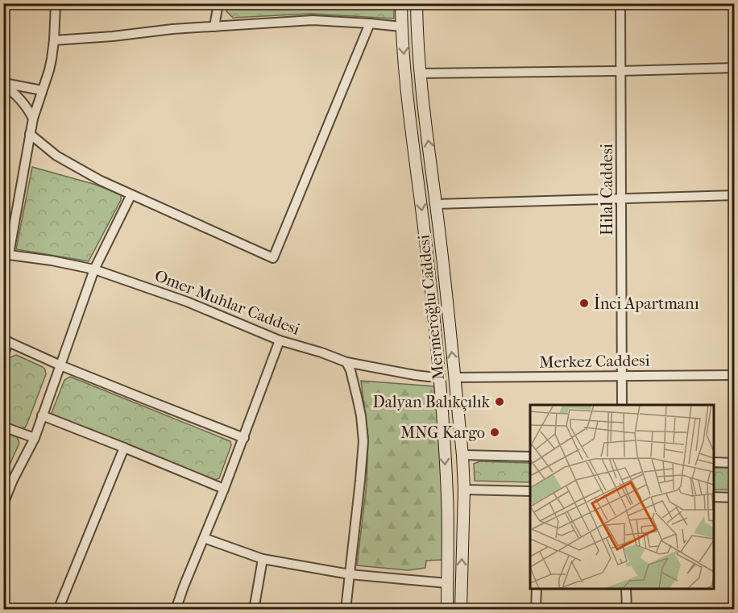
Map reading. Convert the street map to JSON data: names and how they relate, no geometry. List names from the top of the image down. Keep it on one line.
{"streets":{"main road":["Mermeroğlu Caddesi"],"street":["Hilal Caddesi","Omer Muhlar Caddesi","Merkez Caddesi"]},"crossings":[["Hilal Caddesi","Merkez Caddesi"],["Omer Muhlar Caddesi","Mermeroğlu Caddesi"],["Mermeroğlu Caddesi","Merkez Caddesi"]],"places":["İnci Apartmanı","Dalyan Balıkçılık","MNG Kargo"]}
